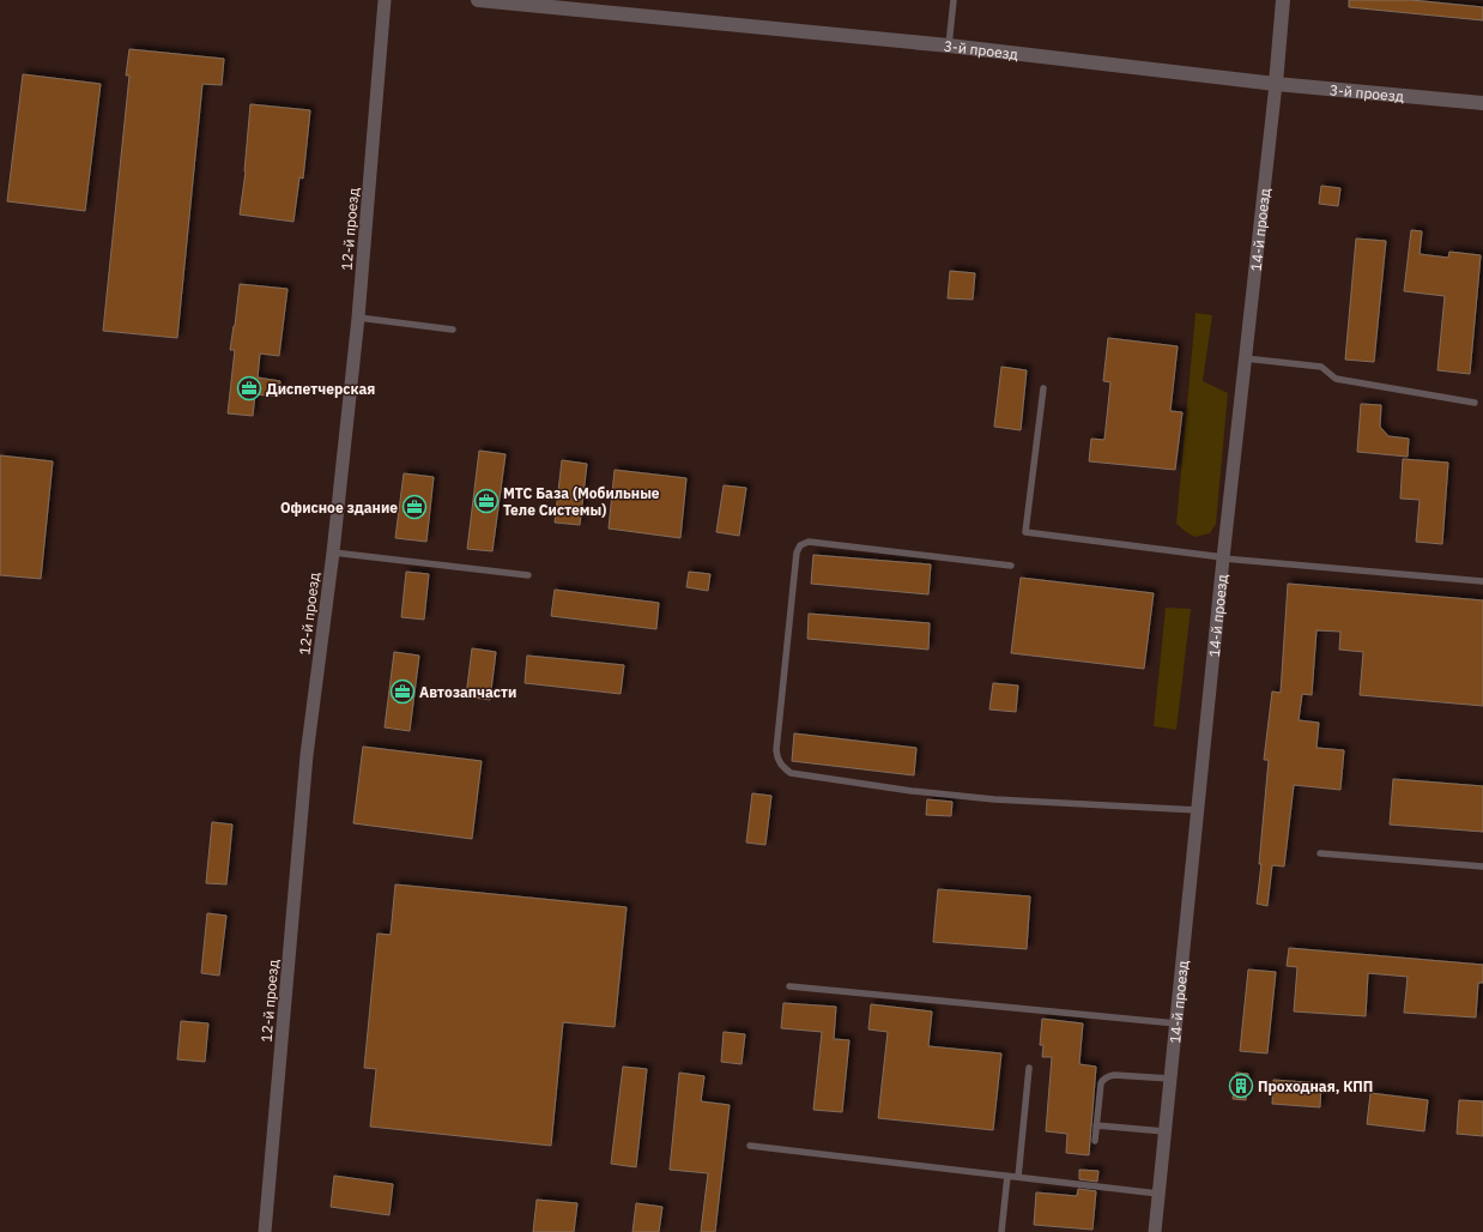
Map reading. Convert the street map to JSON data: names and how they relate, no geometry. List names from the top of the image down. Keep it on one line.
{"streets":{"street":["3-й проезд","12-й проезд","14-й проезд"]},"crossings":[["3-й проезд","14-й проезд"]],"places":{"office":["Диспетчерская","МТС База (Мобильные Теле Системы)","Офисное здание","Автозапчасти"],"building":["Проходная, КПП"]}}
